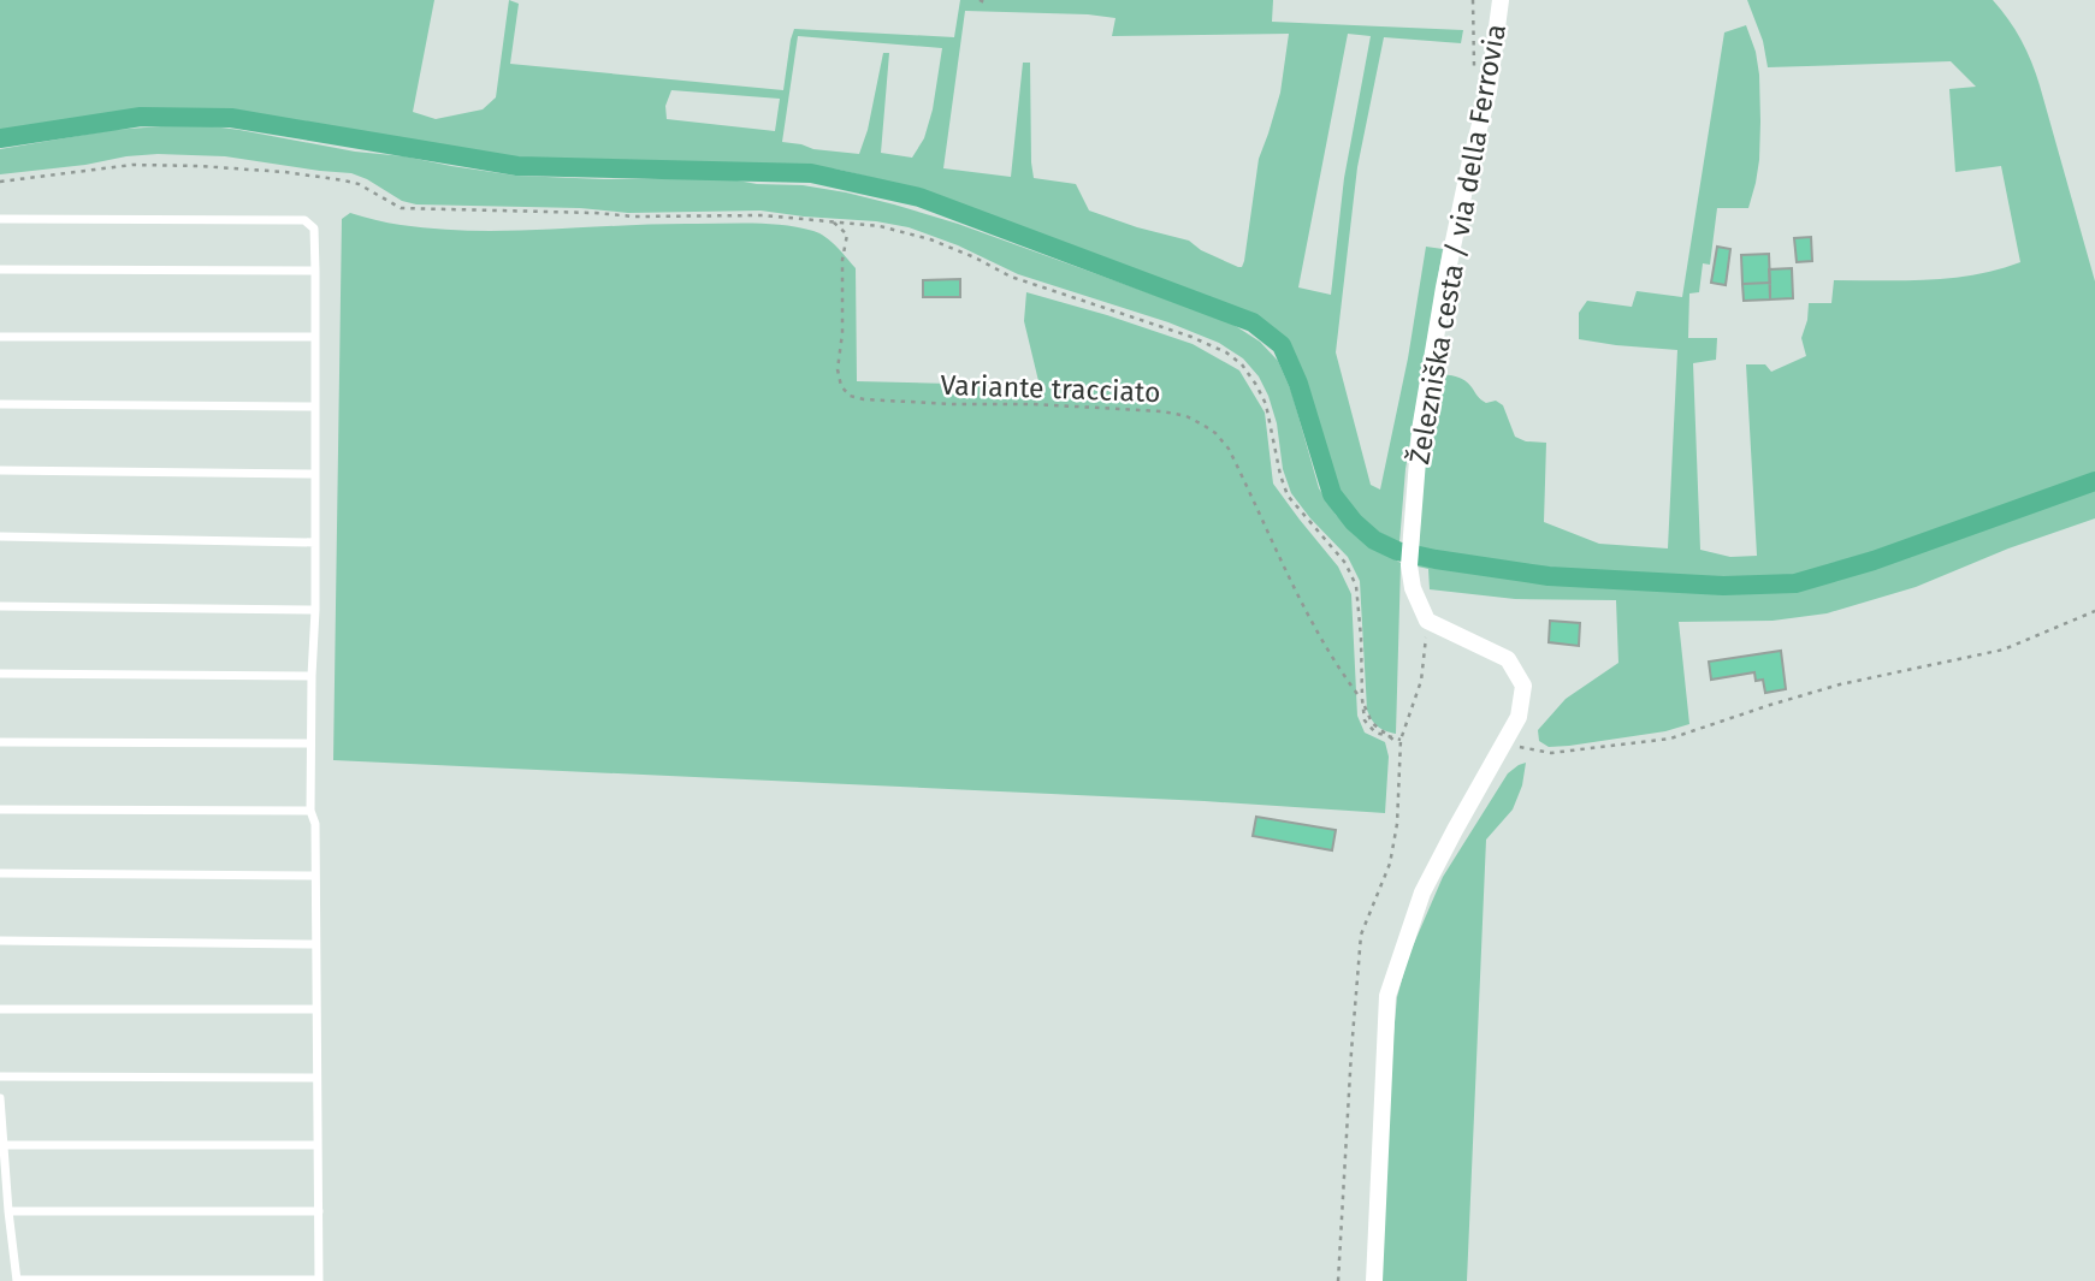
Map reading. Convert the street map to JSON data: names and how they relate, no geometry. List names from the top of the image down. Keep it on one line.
{"streets":{"street":["Železniška cesta / via della Ferrovia"],"path":["Variante tracciato"]}}
